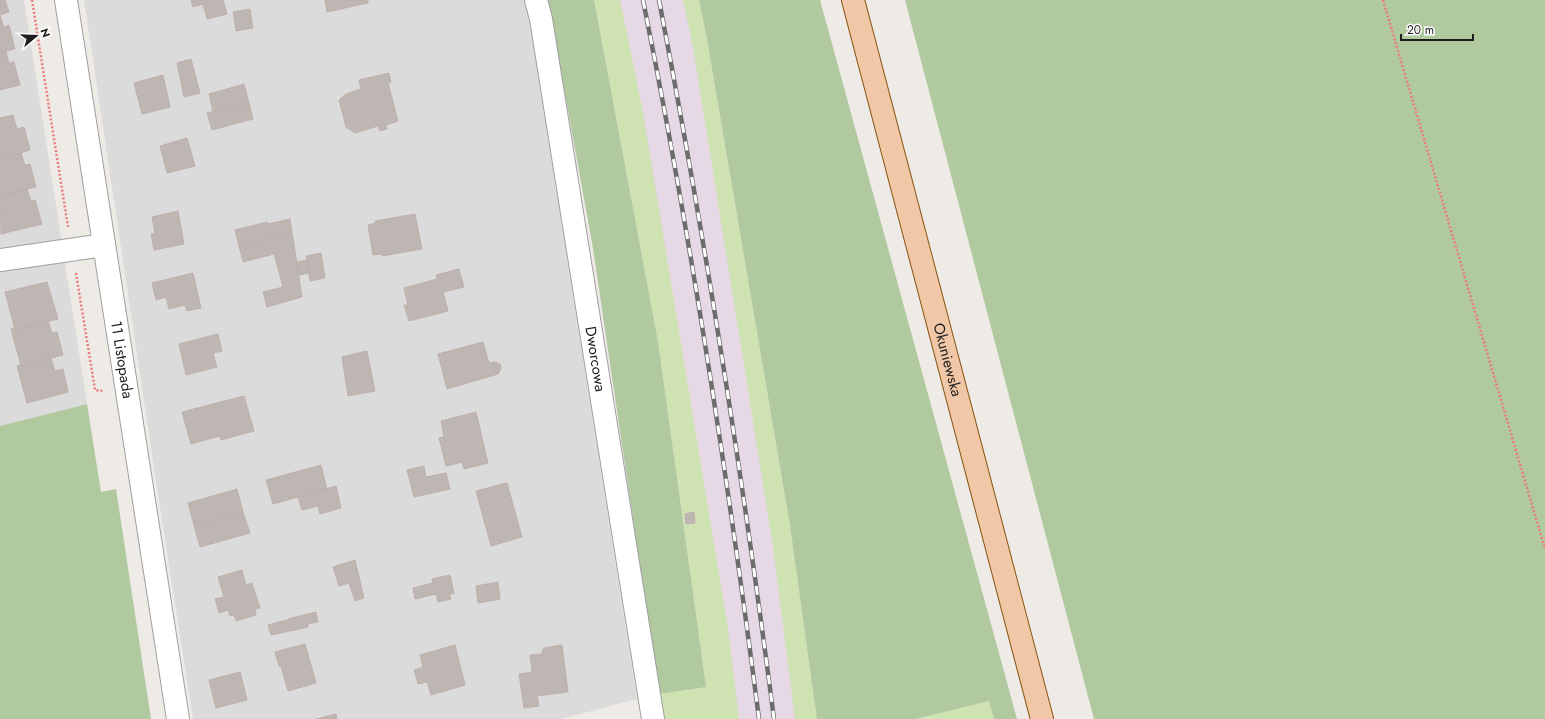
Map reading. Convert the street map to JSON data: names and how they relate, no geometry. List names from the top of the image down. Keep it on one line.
{"streets":{"main road":["Okuniewska"],"street":["Dworcowa","11 Listopada"]},"scale_bar":"20 m","north":"right"}
